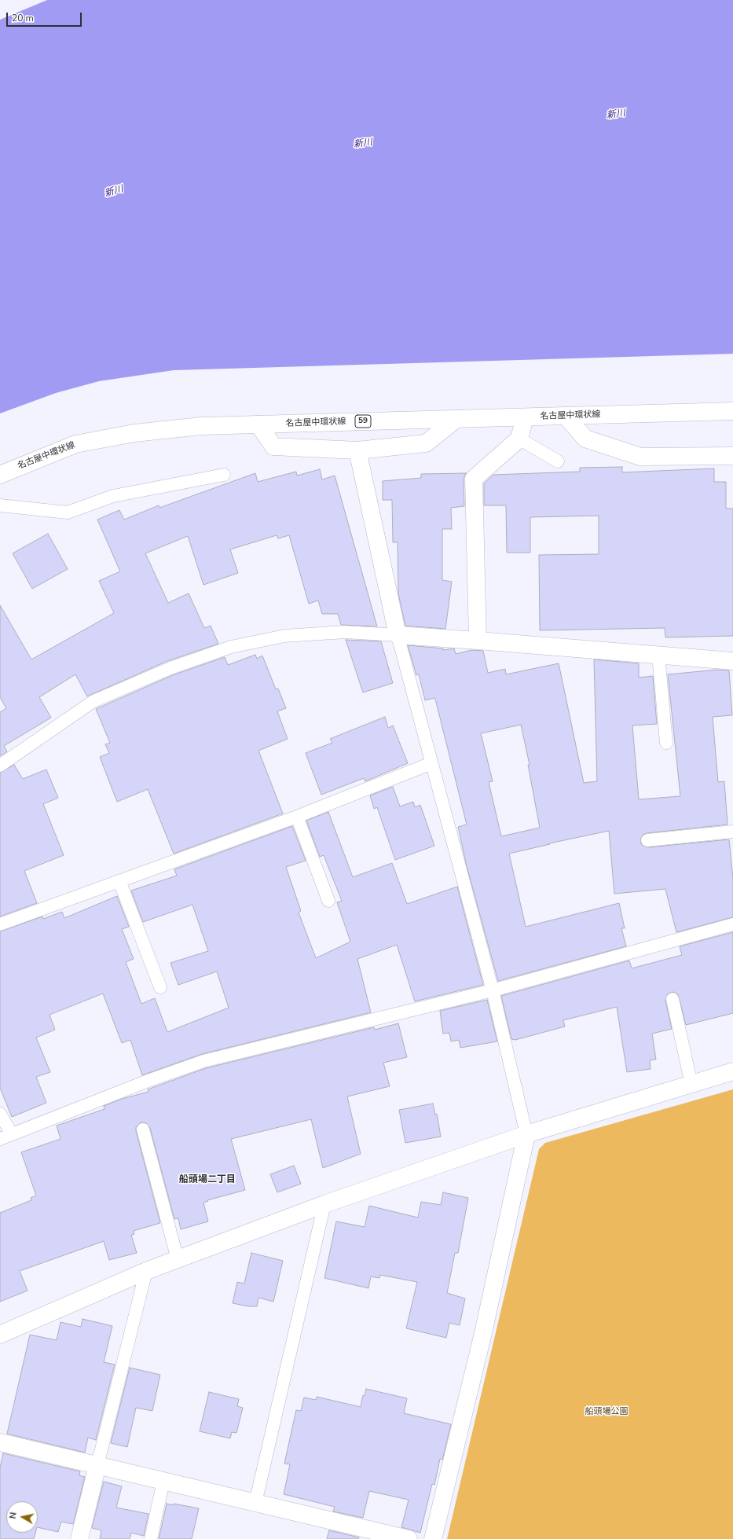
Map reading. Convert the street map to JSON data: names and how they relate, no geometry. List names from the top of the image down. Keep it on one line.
{"streets":{"street":["名古屋中環状線","59"]},"districts":["船頭場二丁目"],"water":["新川"],"parks":["船頭場公園"],"scale_bar":"20 m","north":"left"}
